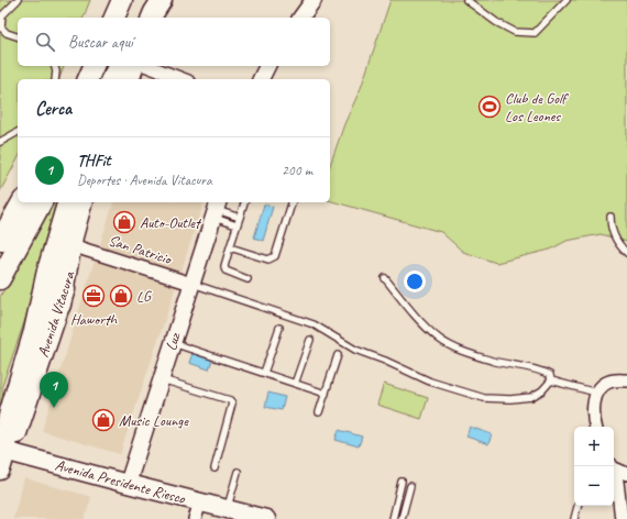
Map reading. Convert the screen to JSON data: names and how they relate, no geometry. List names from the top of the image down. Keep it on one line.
{"streets":{"main road":["Avenida Vitacura","Avenida Presidente Riesco"],"street":["San Patricio","Luz"]},"crossings":[["San Patricio","Avenida Vitacura"],["San Patricio","Luz"],["Avenida Vitacura","Avenida Presidente Riesco"],["Luz","Avenida Presidente Riesco"]],"places":{"sports":["Club de Golf Los Leones"],"shop":["Auto-Outlet","LG","Music Lounge"],"office":["Haworth"]},"page":{"search":"Buscar aquí","heading":"Cerca","list":[{"mark":"1","name":"THFit","note":"Deportes · Avenida Vitacura","value":"200 m"}],"pins":"1","map_buttons":["+","−"]}}
